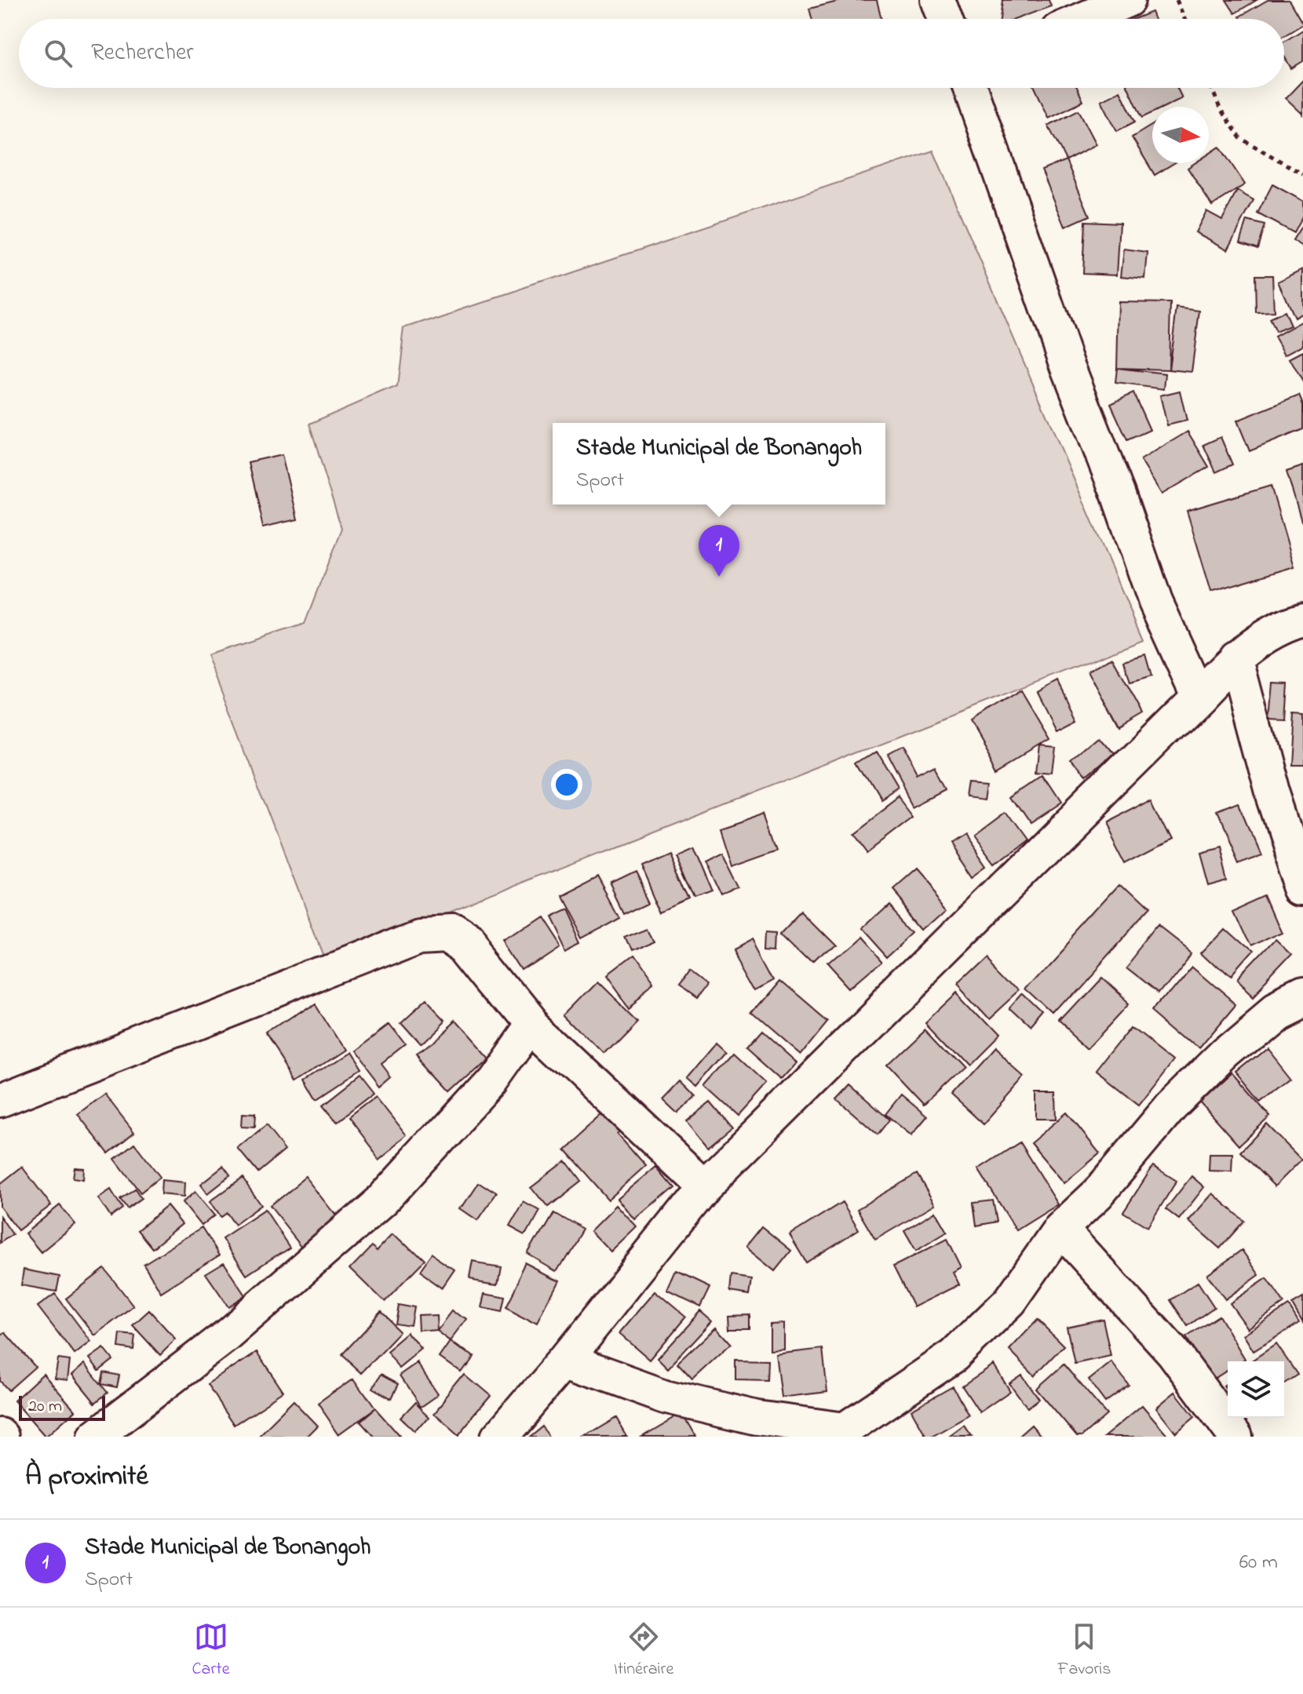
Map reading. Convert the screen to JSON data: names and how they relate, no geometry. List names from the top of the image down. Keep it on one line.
{"scale_bar":"20 m","north":"right","page":{"search":"Rechercher","popup":["Stade Municipal de Bonangoh","Sport"],"pins":"1","scale":"20 m","heading":"À proximité","list":[{"mark":"1","name":"Stade Municipal de Bonangoh","note":"Sport","value":"60 m"}],"nav":["Carte","Itinéraire","Favoris"]}}
